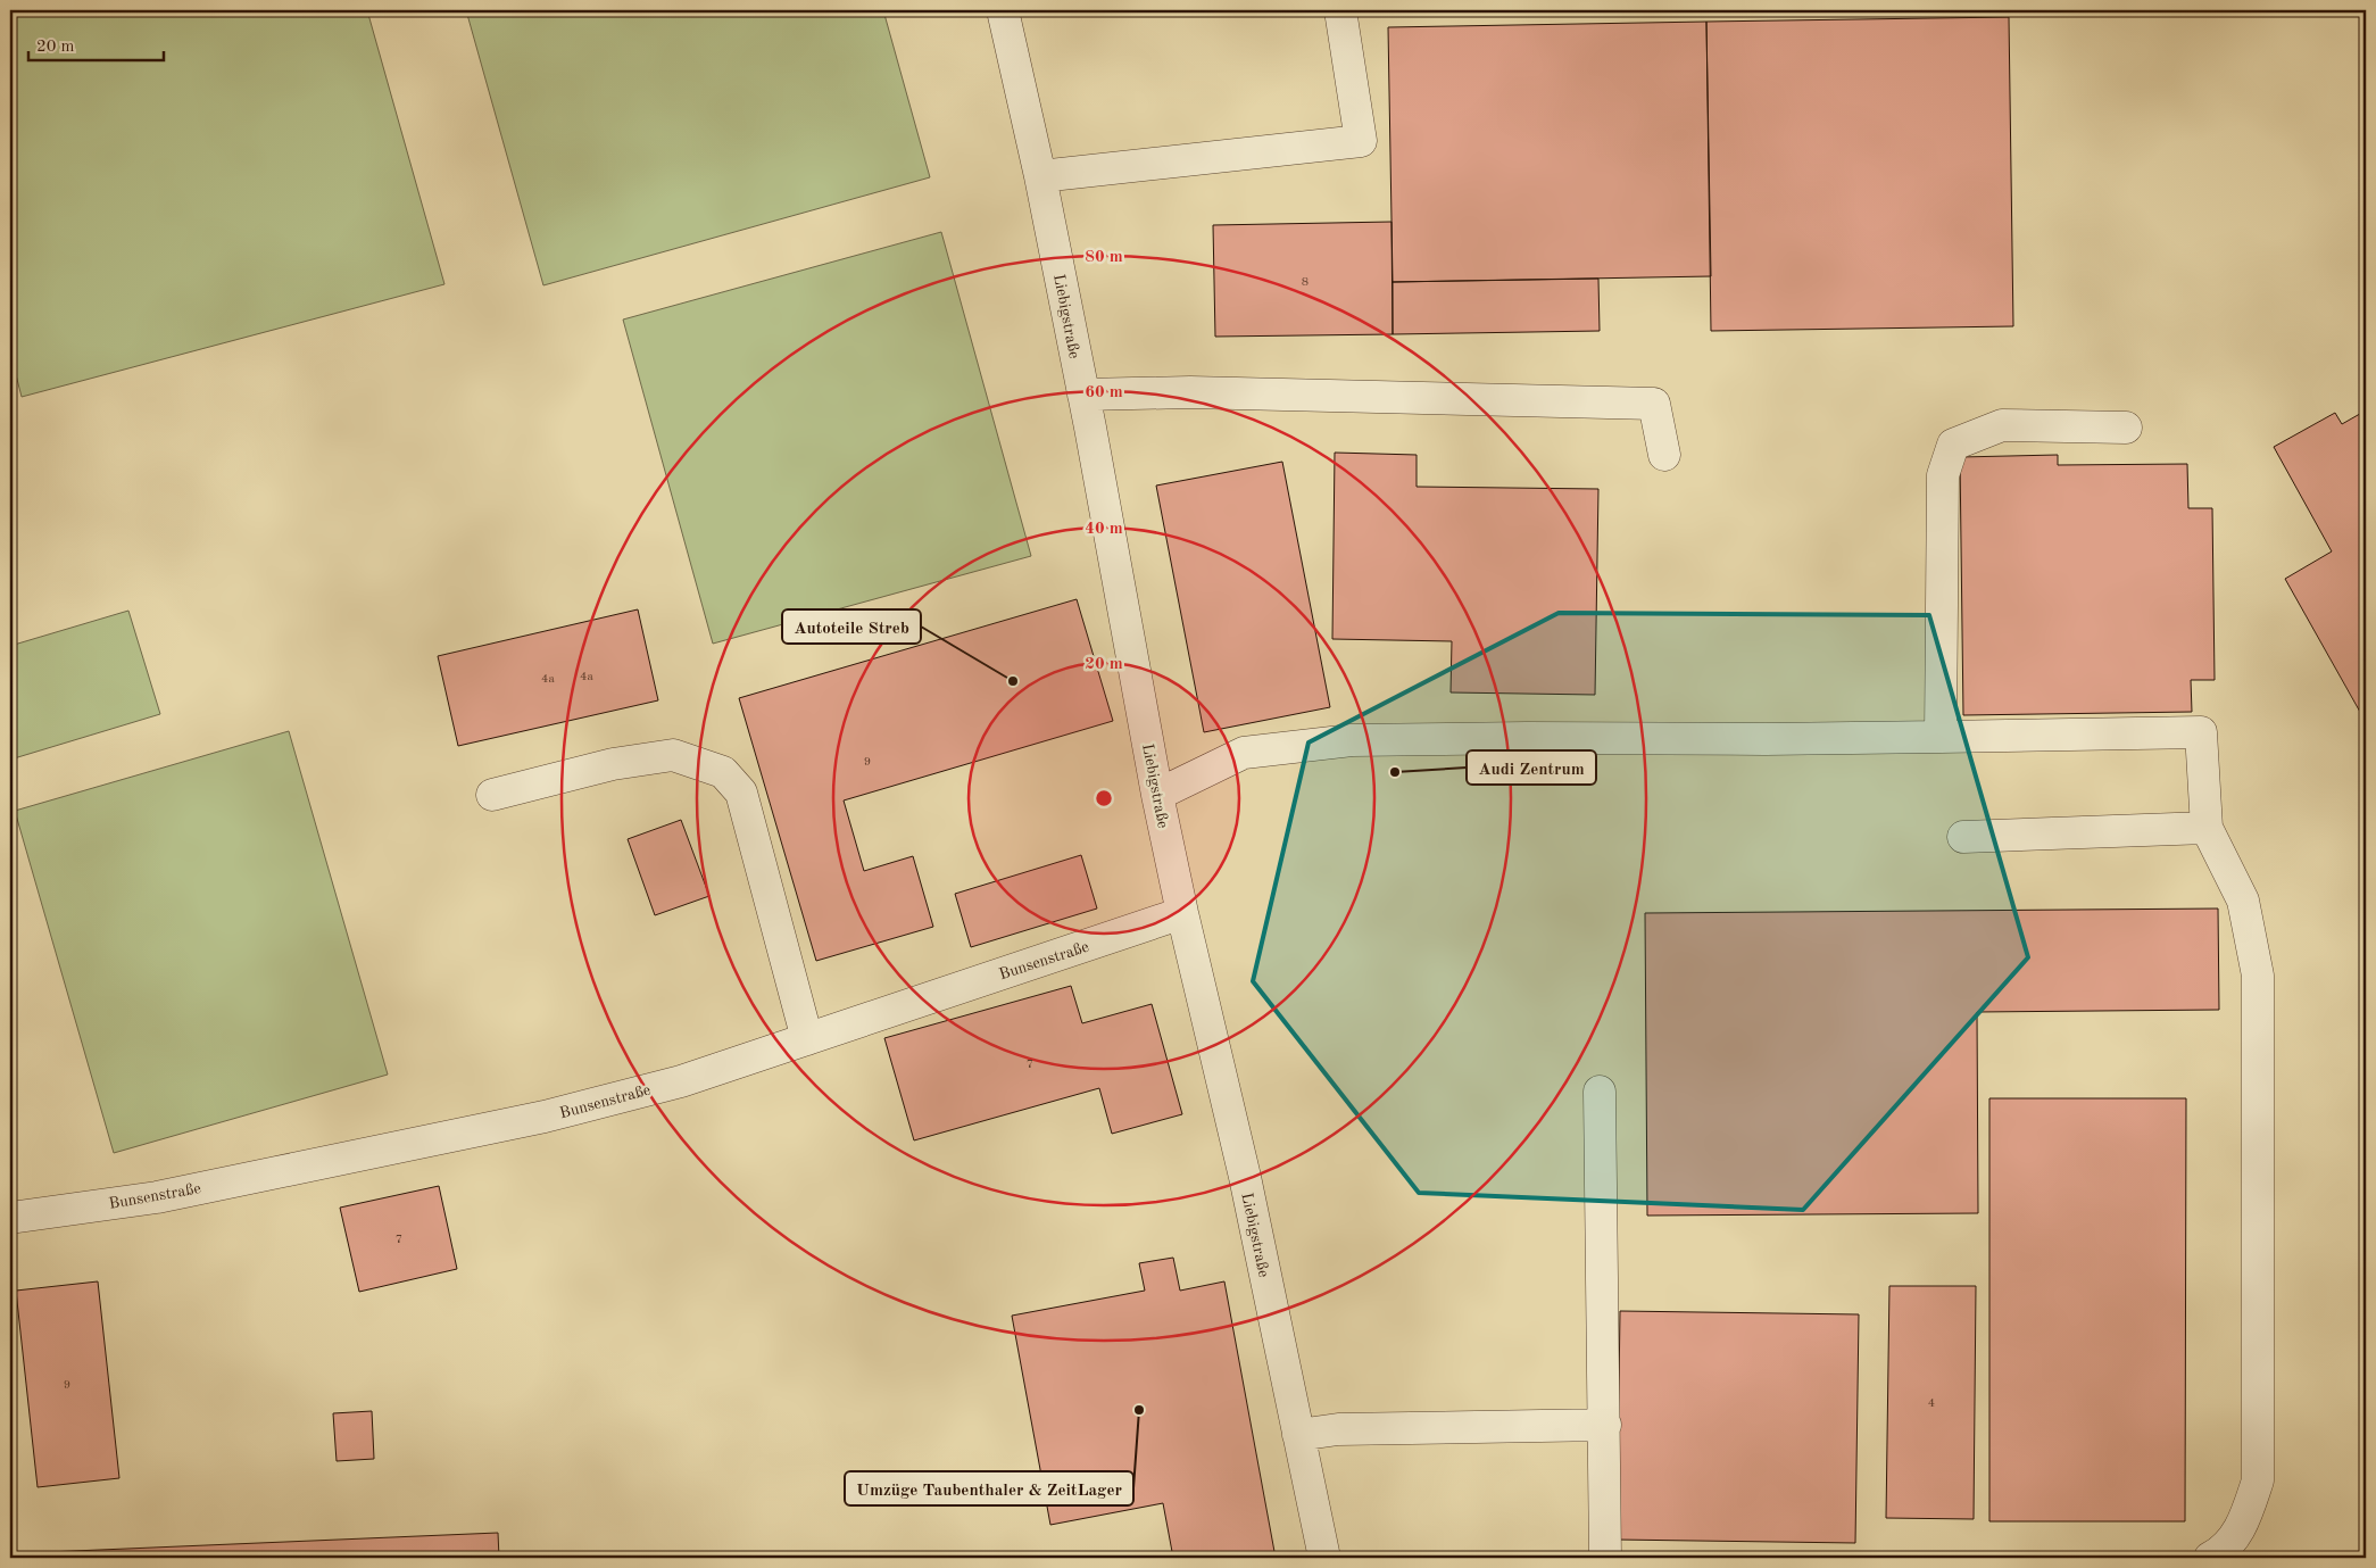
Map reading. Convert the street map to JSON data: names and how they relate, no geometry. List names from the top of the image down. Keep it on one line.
{"streets":{"street":["Liebigstraße","Bunsenstraße"]},"crossings":[["Liebigstraße","Bunsenstraße"]],"places":["Autoteile Streb","Audi Zentrum","Umzüge Taubenthaler & ZeitLager"],"house_numbers":["8","4a","4a","9","7","7","9","4"],"scale_bar":"20 m","rings":["80 m","60 m","40 m","20 m"]}
